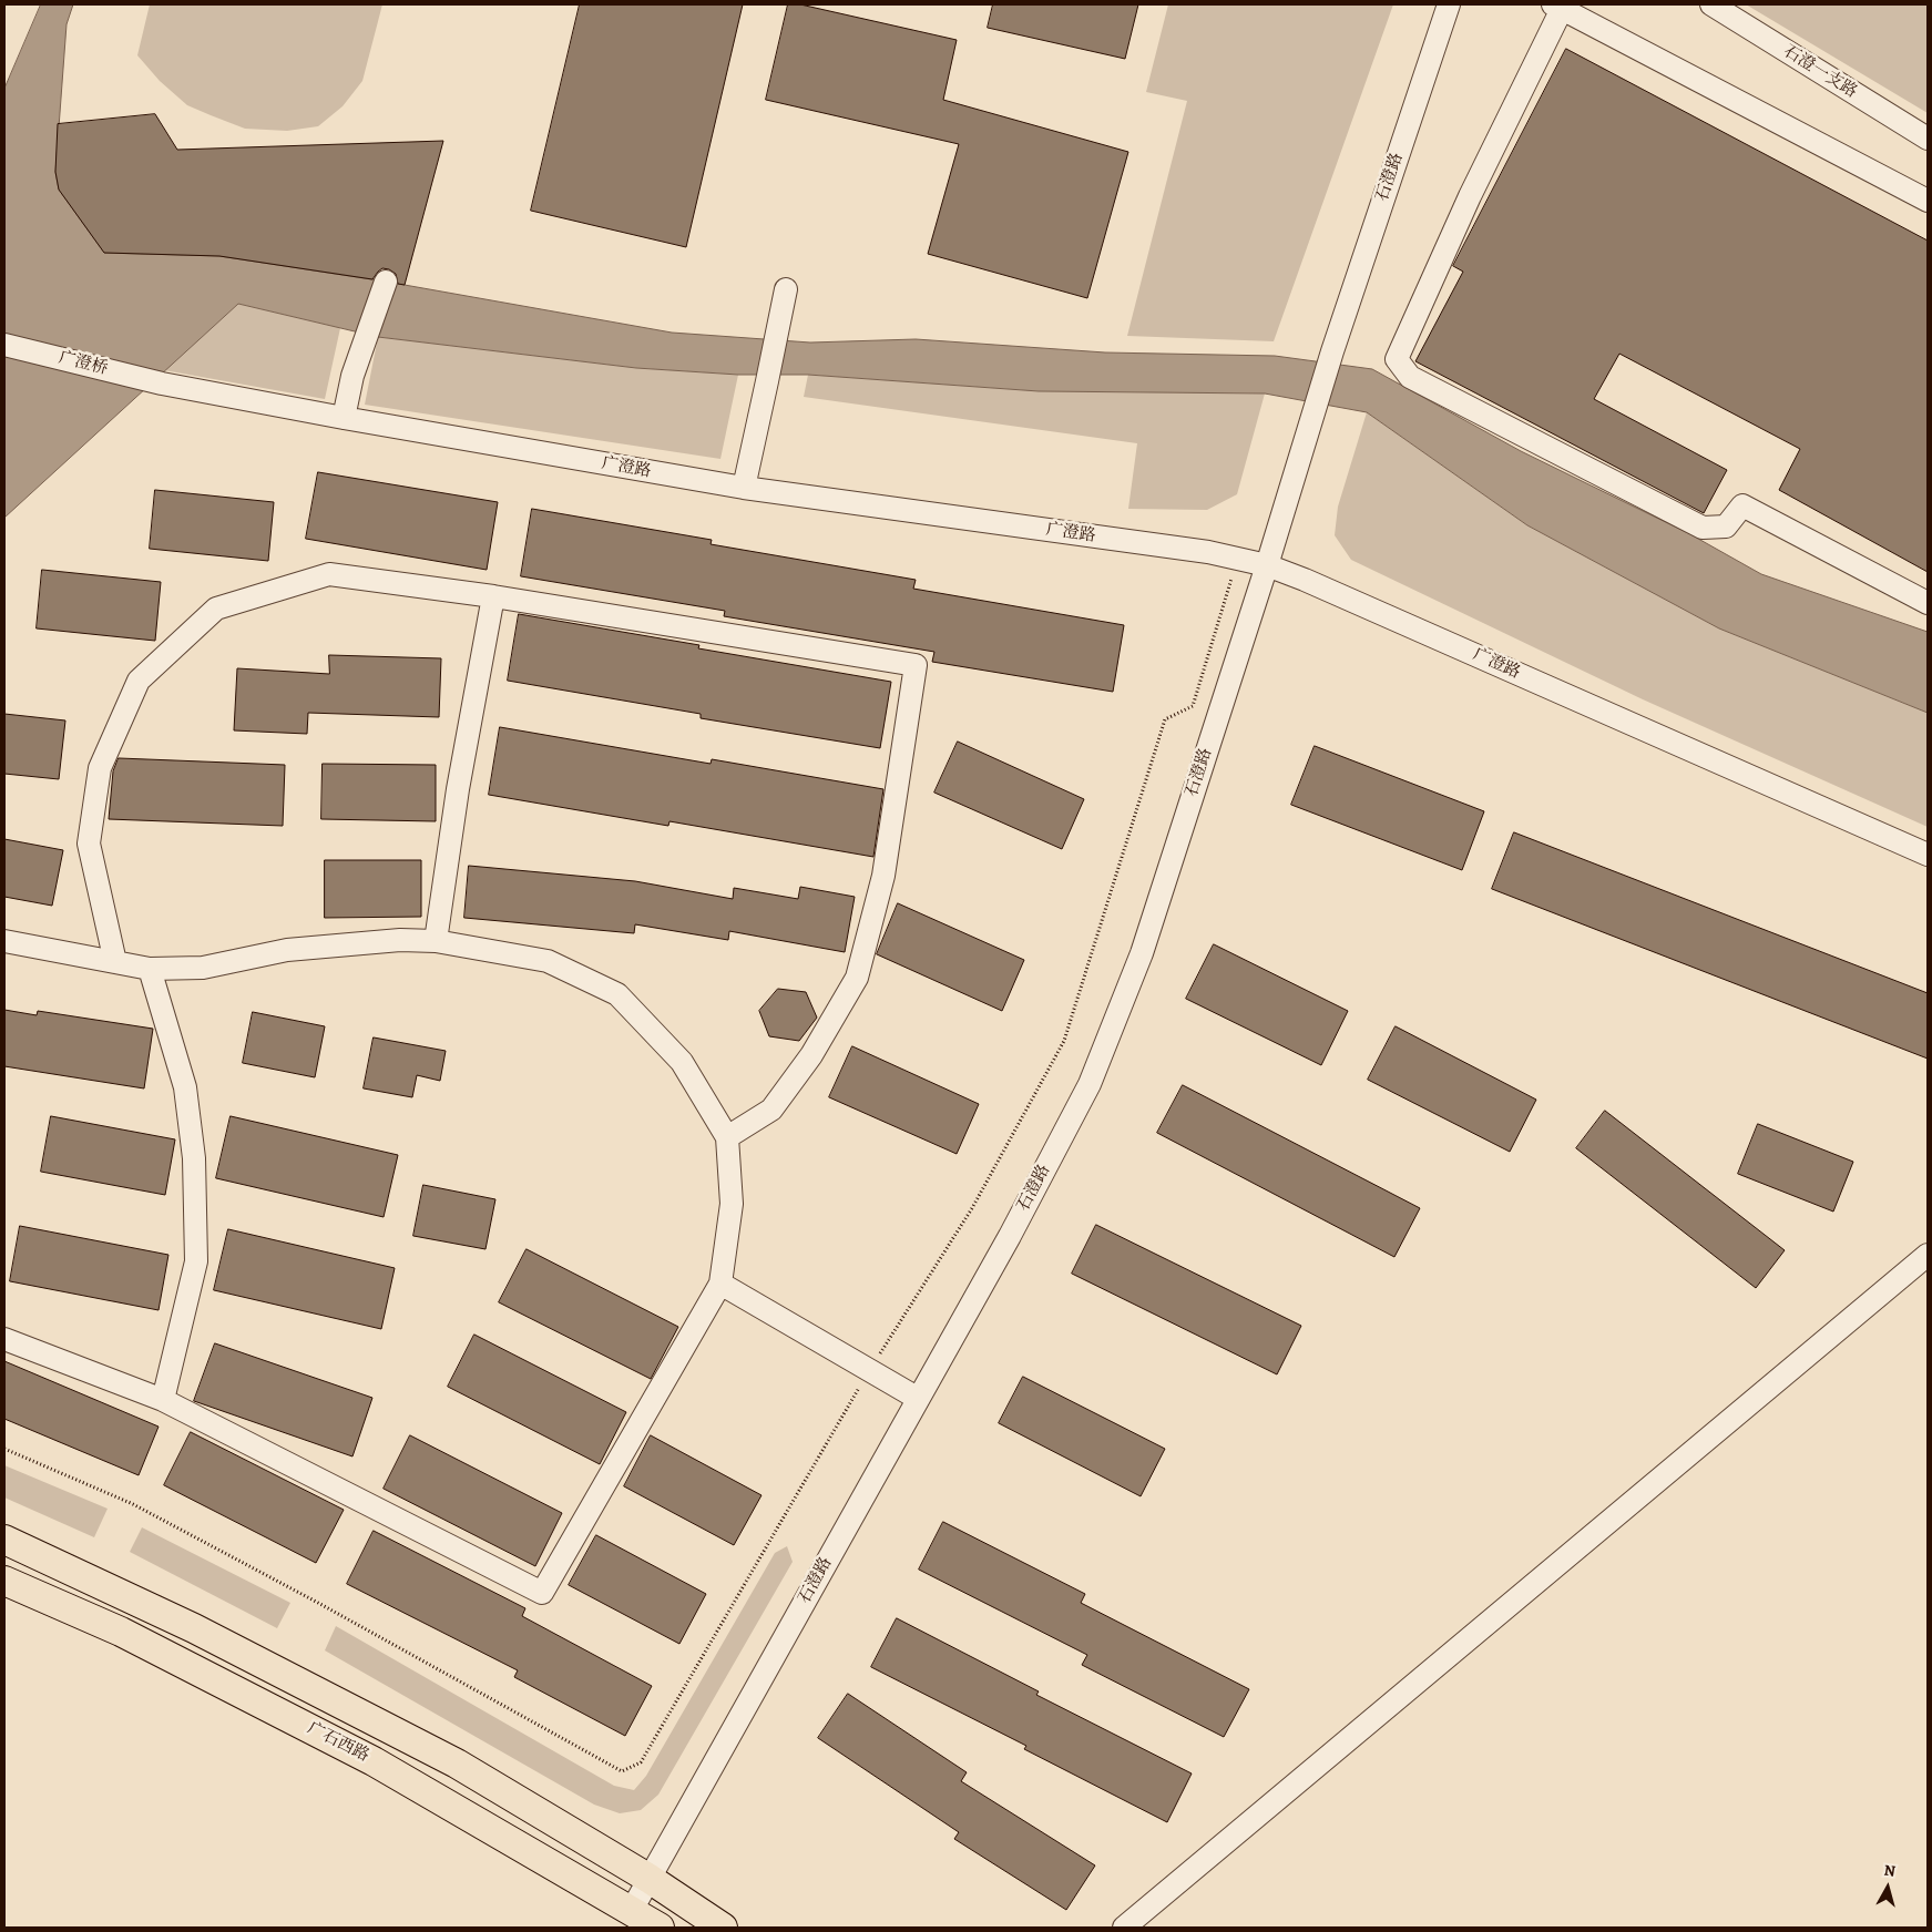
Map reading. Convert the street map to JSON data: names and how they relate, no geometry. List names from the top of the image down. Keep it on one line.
{"streets":{"main road":["广石西路"],"street":["石澄一支路","石澄路","广澄桥","广澄路"]},"crossings":[["石澄路","广澄路"],["石澄路","广石西路"],["广澄桥","广澄路"]],"north":"top"}
